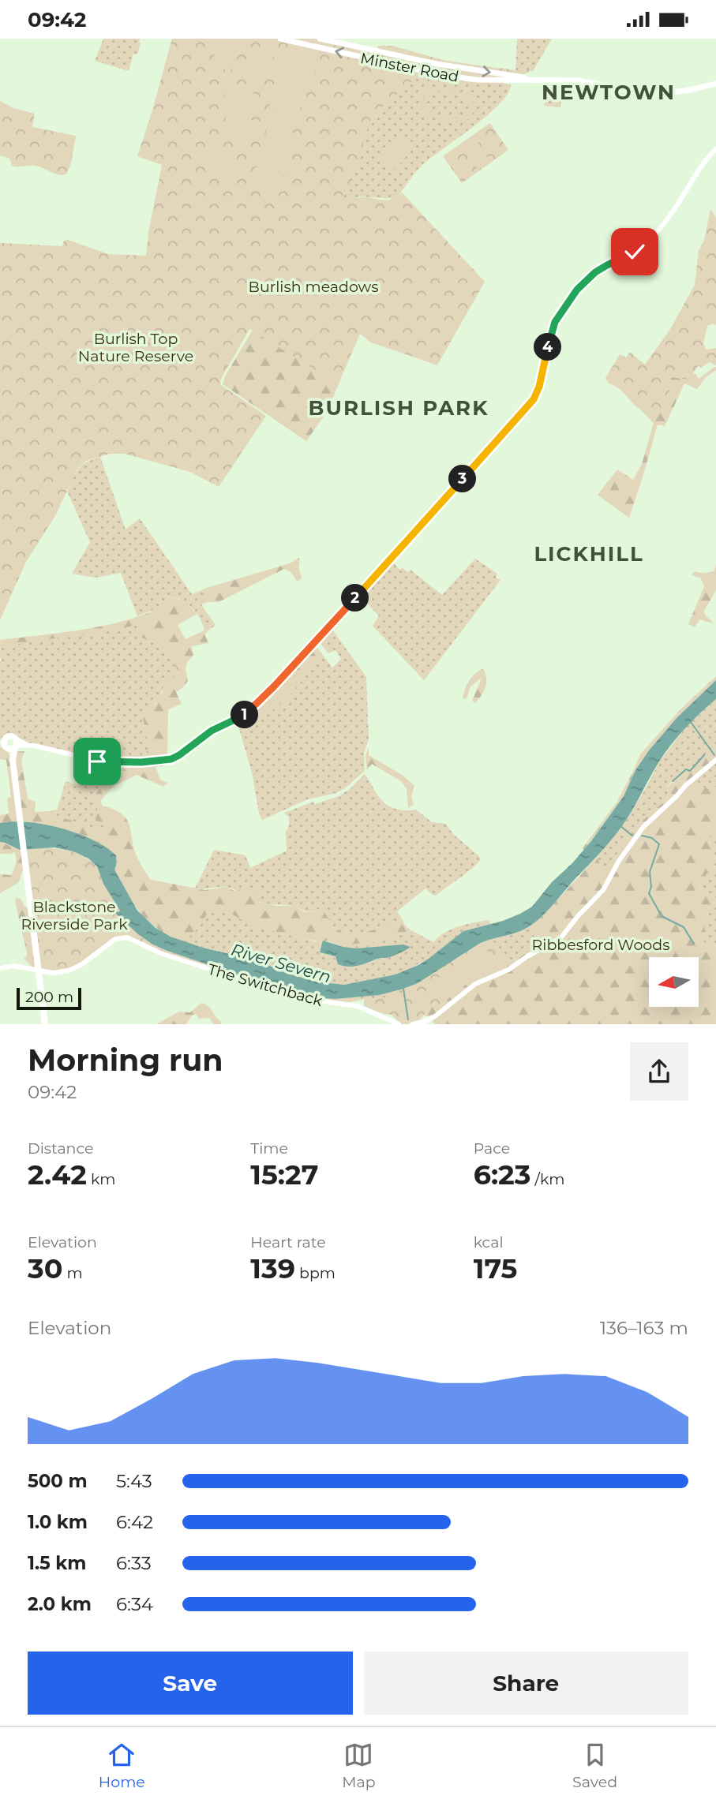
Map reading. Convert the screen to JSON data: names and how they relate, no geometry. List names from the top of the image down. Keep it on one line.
{"streets":{"main road":["Minster Road","The Switchback"]},"districts":["NEWTOWN","BURLISH PARK","LICKHILL"],"water":["River Severn"],"parks":["Burlish meadows","Burlish Top Nature Reserve","Blackstone Riverside Park","Ribbesford Woods"],"scale_bar":"200 m","north":"left","page":{"status":"09:42","pins":["4","3","2","1"],"scale":"200 m","heading":["Morning run","09:42"],"stats":[["Distance","2.42 km"],["Time","15:27"],["Pace","6:23 /km"],["Elevation","30 m"],["Heart rate","139 bpm"],["kcal","175"]],"chart":["Elevation","136–163 m"],"list":[{"name":"500 m","note":"5:43"},{"name":"1.0 km","note":"6:42"},{"name":"1.5 km","note":"6:33"},{"name":"2.0 km","note":"6:34"}],"buttons":["Save","Share"],"tabs":["Home","Map","Saved"]}}
